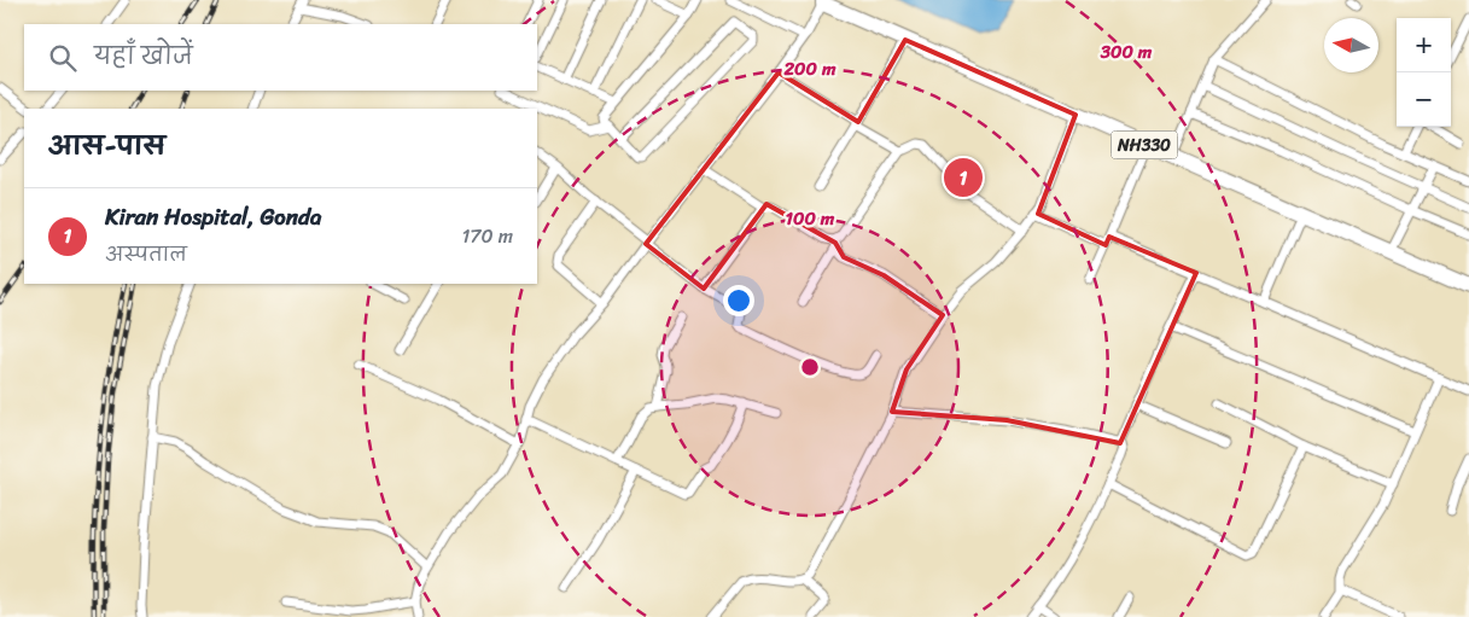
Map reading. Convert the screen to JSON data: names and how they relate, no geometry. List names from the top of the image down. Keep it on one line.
{"streets":{"highway":["NH330"]},"north":"left","page":{"map_buttons":["+","−"],"search":"यहाँ खोजें","heading":"आस-पास","pins":"1","list":[{"mark":"1","name":"Kiran Hospital, Gonda","note":"अस्पताल","value":"170 m"}]},"rings":["300 m","200 m","100 m"]}
